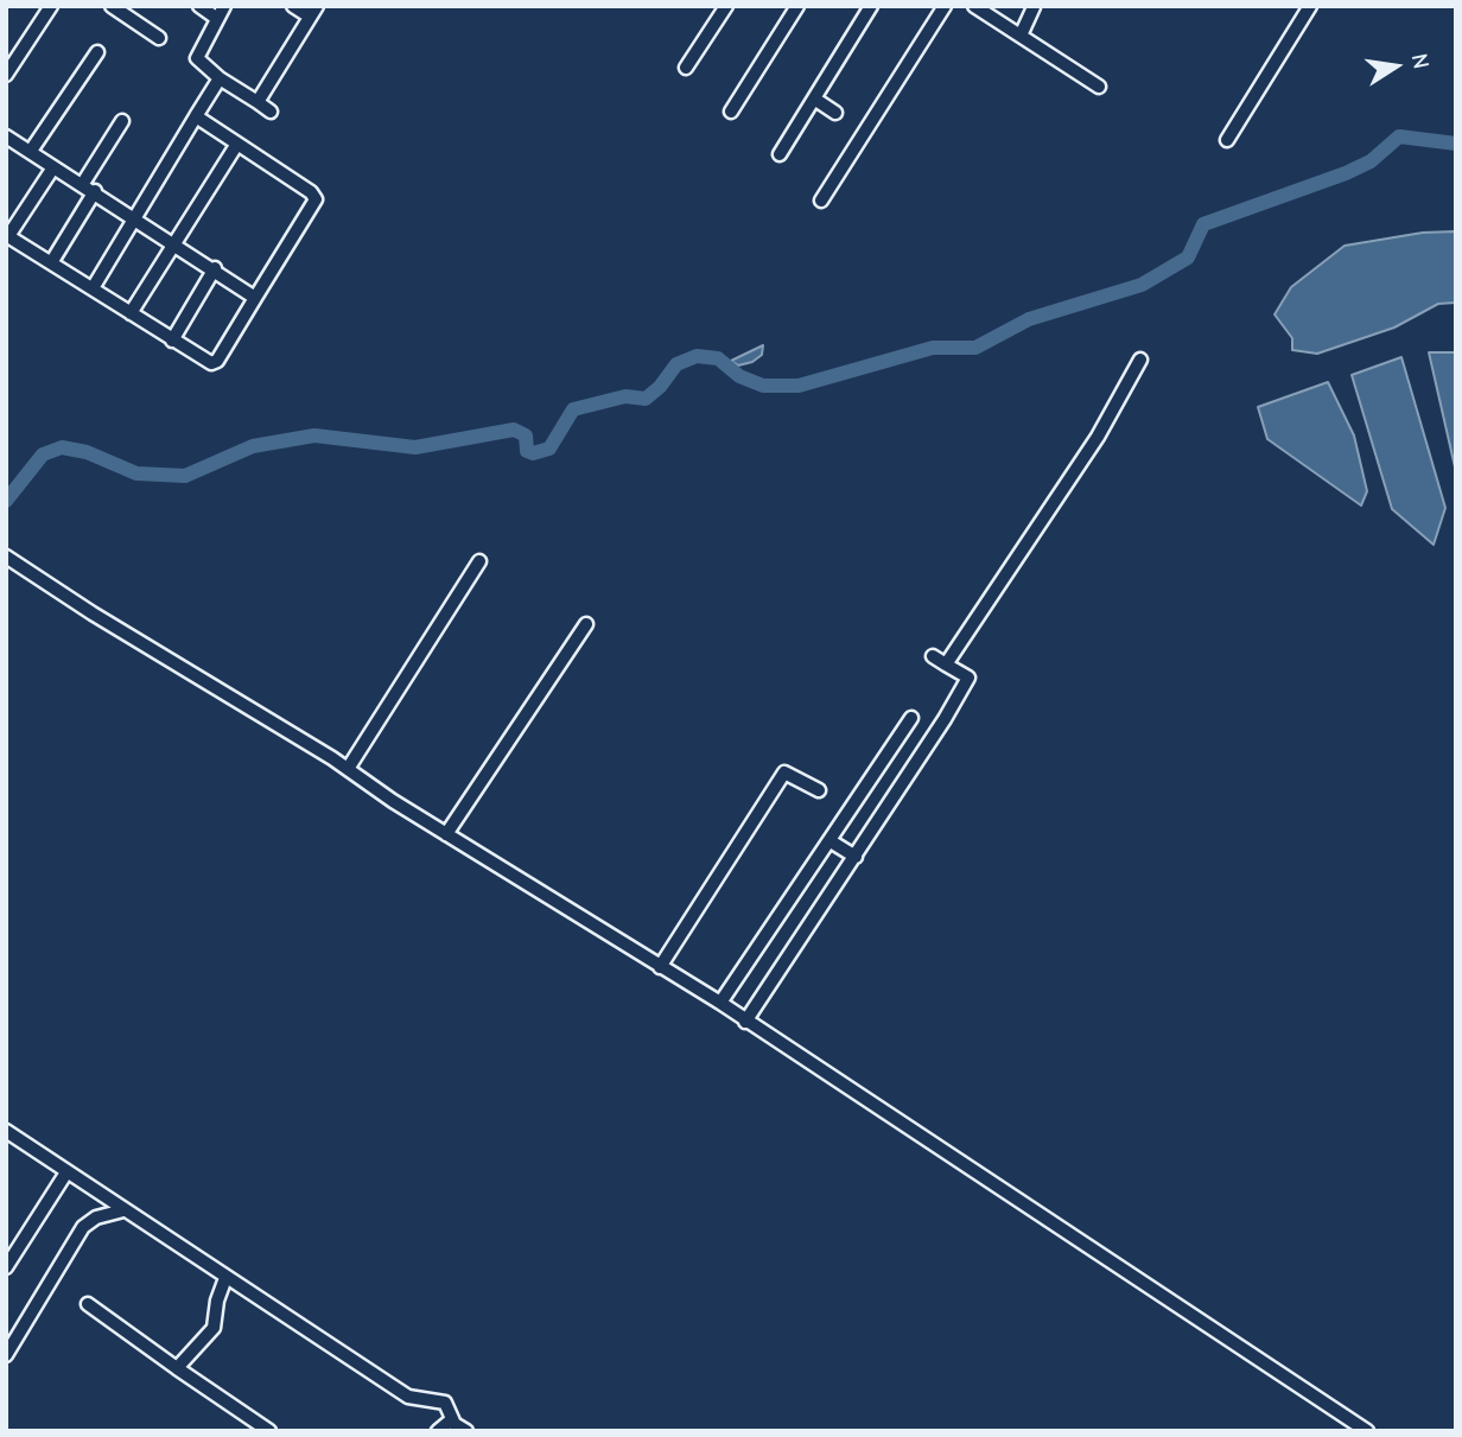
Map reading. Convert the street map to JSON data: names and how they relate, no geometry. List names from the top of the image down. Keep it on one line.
{"north":"right"}
